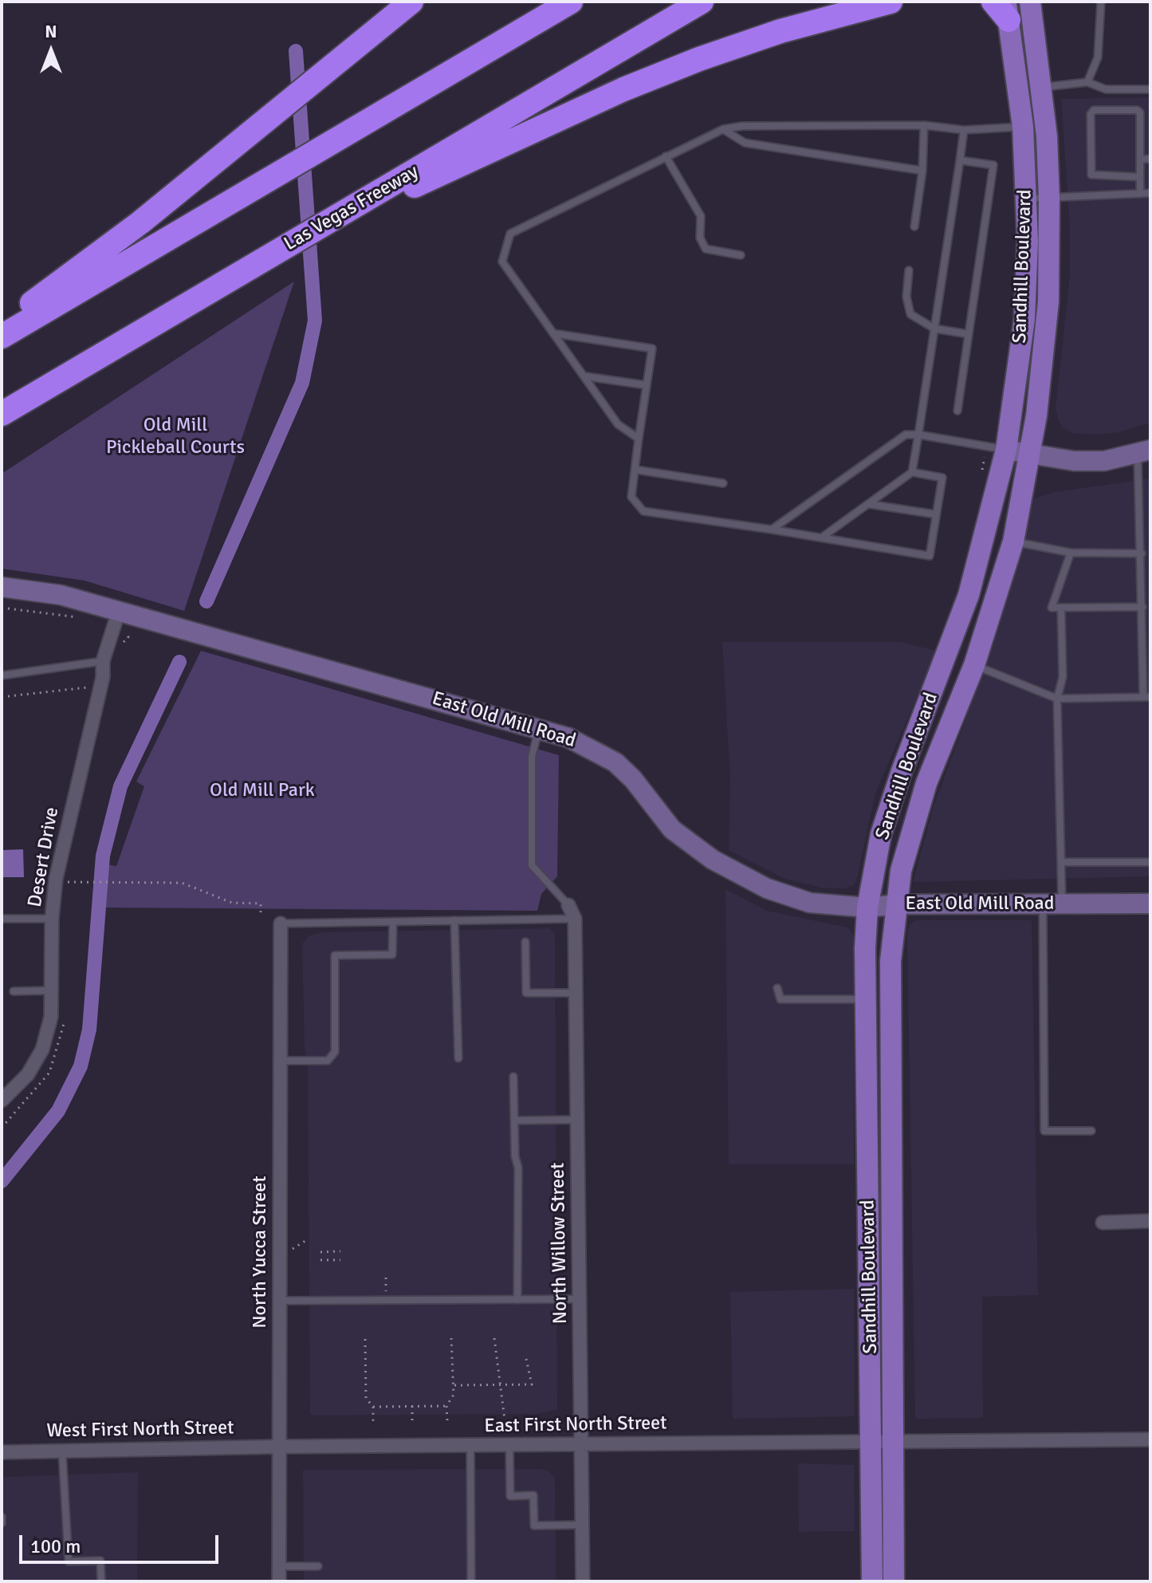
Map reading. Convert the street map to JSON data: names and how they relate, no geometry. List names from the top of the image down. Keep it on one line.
{"streets":{"highway":["Las Vegas Freeway"],"main road":["Sandhill Boulevard"],"street":["East Old Mill Road","Desert Drive","North Willow Street","North Yucca Street","East First North Street","West First North Street"]},"crossings":[["Sandhill Boulevard","East Old Mill Road"],["Sandhill Boulevard","East First North Street"],["East Old Mill Road","Desert Drive"],["North Willow Street","East First North Street"],["North Yucca Street","East First North Street"],["North Yucca Street","West First North Street"],["East First North Street","West First North Street"]],"parks":["Old Mill Pickleball Courts","Old Mill Park"],"scale_bar":"100 m","north":"top"}
